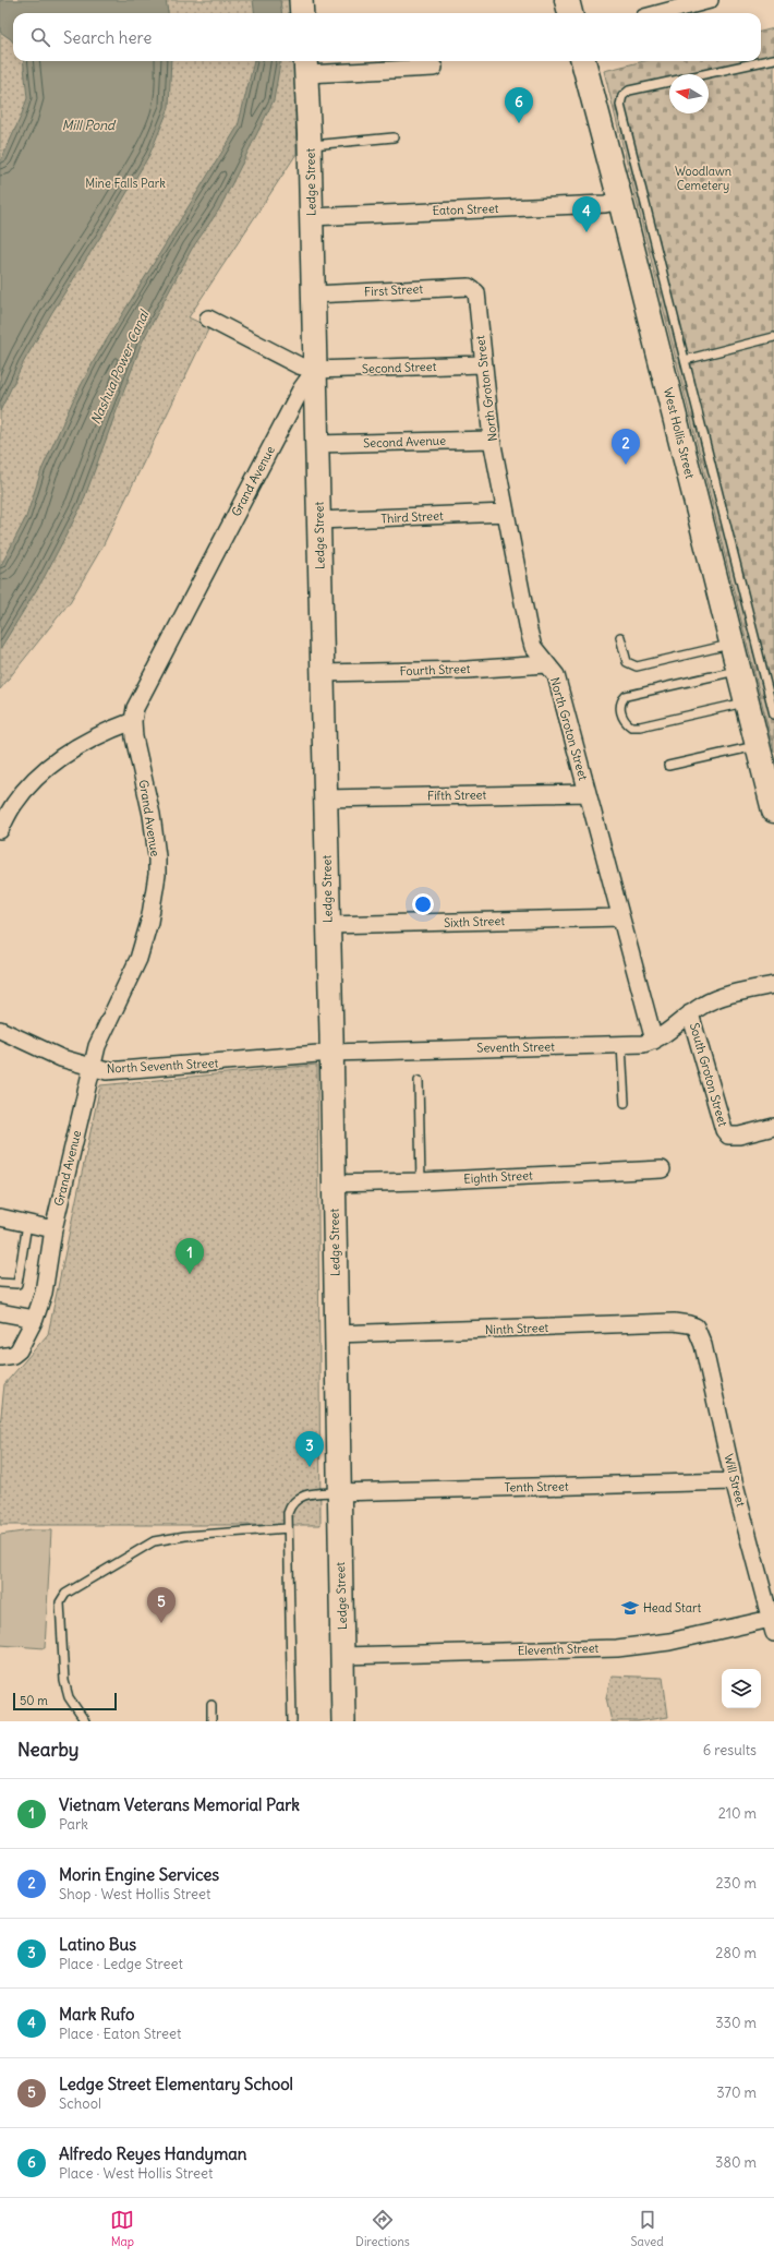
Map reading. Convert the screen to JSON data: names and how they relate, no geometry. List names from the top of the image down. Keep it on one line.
{"streets":{"main road":["West Hollis Street"],"street":["Ledge Street","Eaton Street","First Street","Second Street","North Groton Street","Second Avenue","Grand Avenue","Third Street","Fourth Street","Fifth Street","Sixth Street","Seventh Street","North Seventh Street","South Groton Street","Eighth Street","Ninth Street","Will Street","Tenth Street","Eleventh Street"]},"crossings":[["Ledge Street","Eaton Street"],["Ledge Street","First Street"],["Ledge Street","Second Street"],["Ledge Street","Second Avenue"],["Ledge Street","Grand Avenue"],["Ledge Street","Third Street"],["Ledge Street","Fourth Street"],["Ledge Street","Fifth Street"],["Ledge Street","Sixth Street"],["Ledge Street","Seventh Street"],["Ledge Street","North Seventh Street"],["Ledge Street","Eighth Street"],["Ledge Street","Ninth Street"],["Ledge Street","Tenth Street"],["Ledge Street","Eleventh Street"],["Eaton Street","West Hollis Street"],["First Street","North Groton Street"],["Second Street","North Groton Street"],["Second Street","Grand Avenue"],["North Groton Street","Second Avenue"],["North Groton Street","Third Street"],["North Groton Street","Fourth Street"],["North Groton Street","Fifth Street"],["North Groton Street","Sixth Street"],["North Groton Street","Seventh Street"],["Grand Avenue","North Seventh Street"],["Seventh Street","North Seventh Street"],["Seventh Street","South Groton Street"],["Ninth Street","Will Street"],["Will Street","Tenth Street"],["Will Street","Eleventh Street"]],"water":["Mill Pond","Nashua Power Canal"],"parks":["Woodlawn Cemetery","Mine Falls Park"],"places":{"school or university":["Head Start"]},"scale_bar":"50 m","north":"left","page":{"search":"Search here","pins":["6","4","2","1","3","5"],"scale":"50 m","heading":["Nearby","6 results"],"list":[{"mark":"1","name":"Vietnam Veterans Memorial Park","note":"Park","value":"210 m"},{"mark":"2","name":"Morin Engine Services","note":"Shop · West Hollis Street","value":"230 m"},{"mark":"3","name":"Latino Bus","note":"Place · Ledge Street","value":"280 m"},{"mark":"4","name":"Mark Rufo","note":"Place · Eaton Street","value":"330 m"},{"mark":"5","name":"Ledge Street Elementary School","note":"School","value":"370 m"},{"mark":"6","name":"Alfredo Reyes Handyman","note":"Place · West Hollis Street","value":"380 m"}],"nav":["Map","Directions","Saved"]}}
